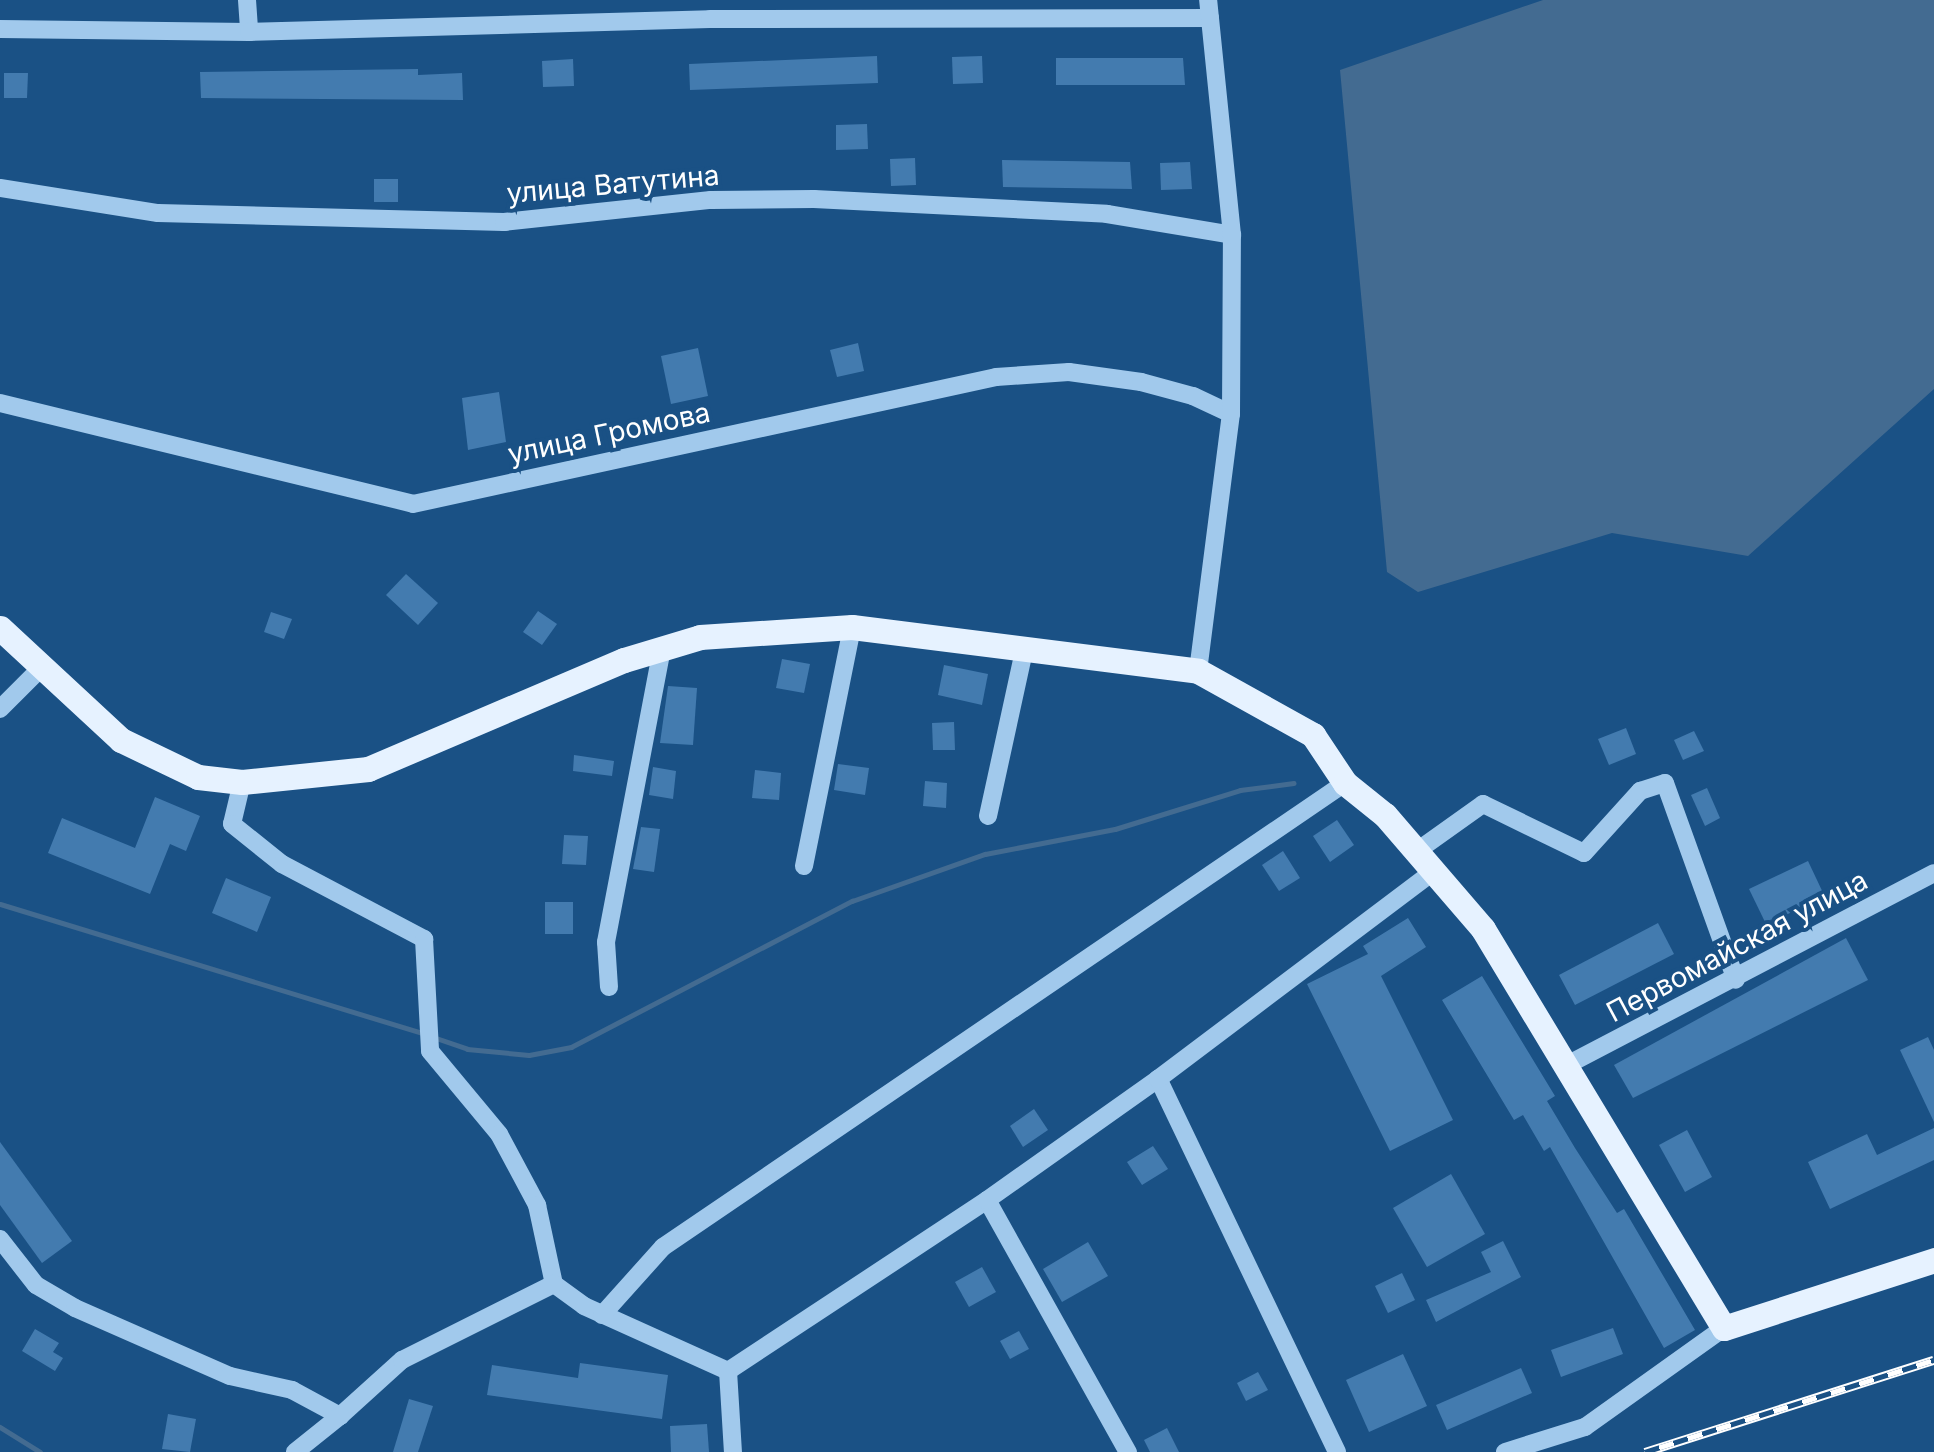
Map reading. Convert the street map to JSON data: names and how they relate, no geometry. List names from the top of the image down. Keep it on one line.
{"streets":{"street":["улица Ватутина","улица Громова","Первомайская улица"]}}
